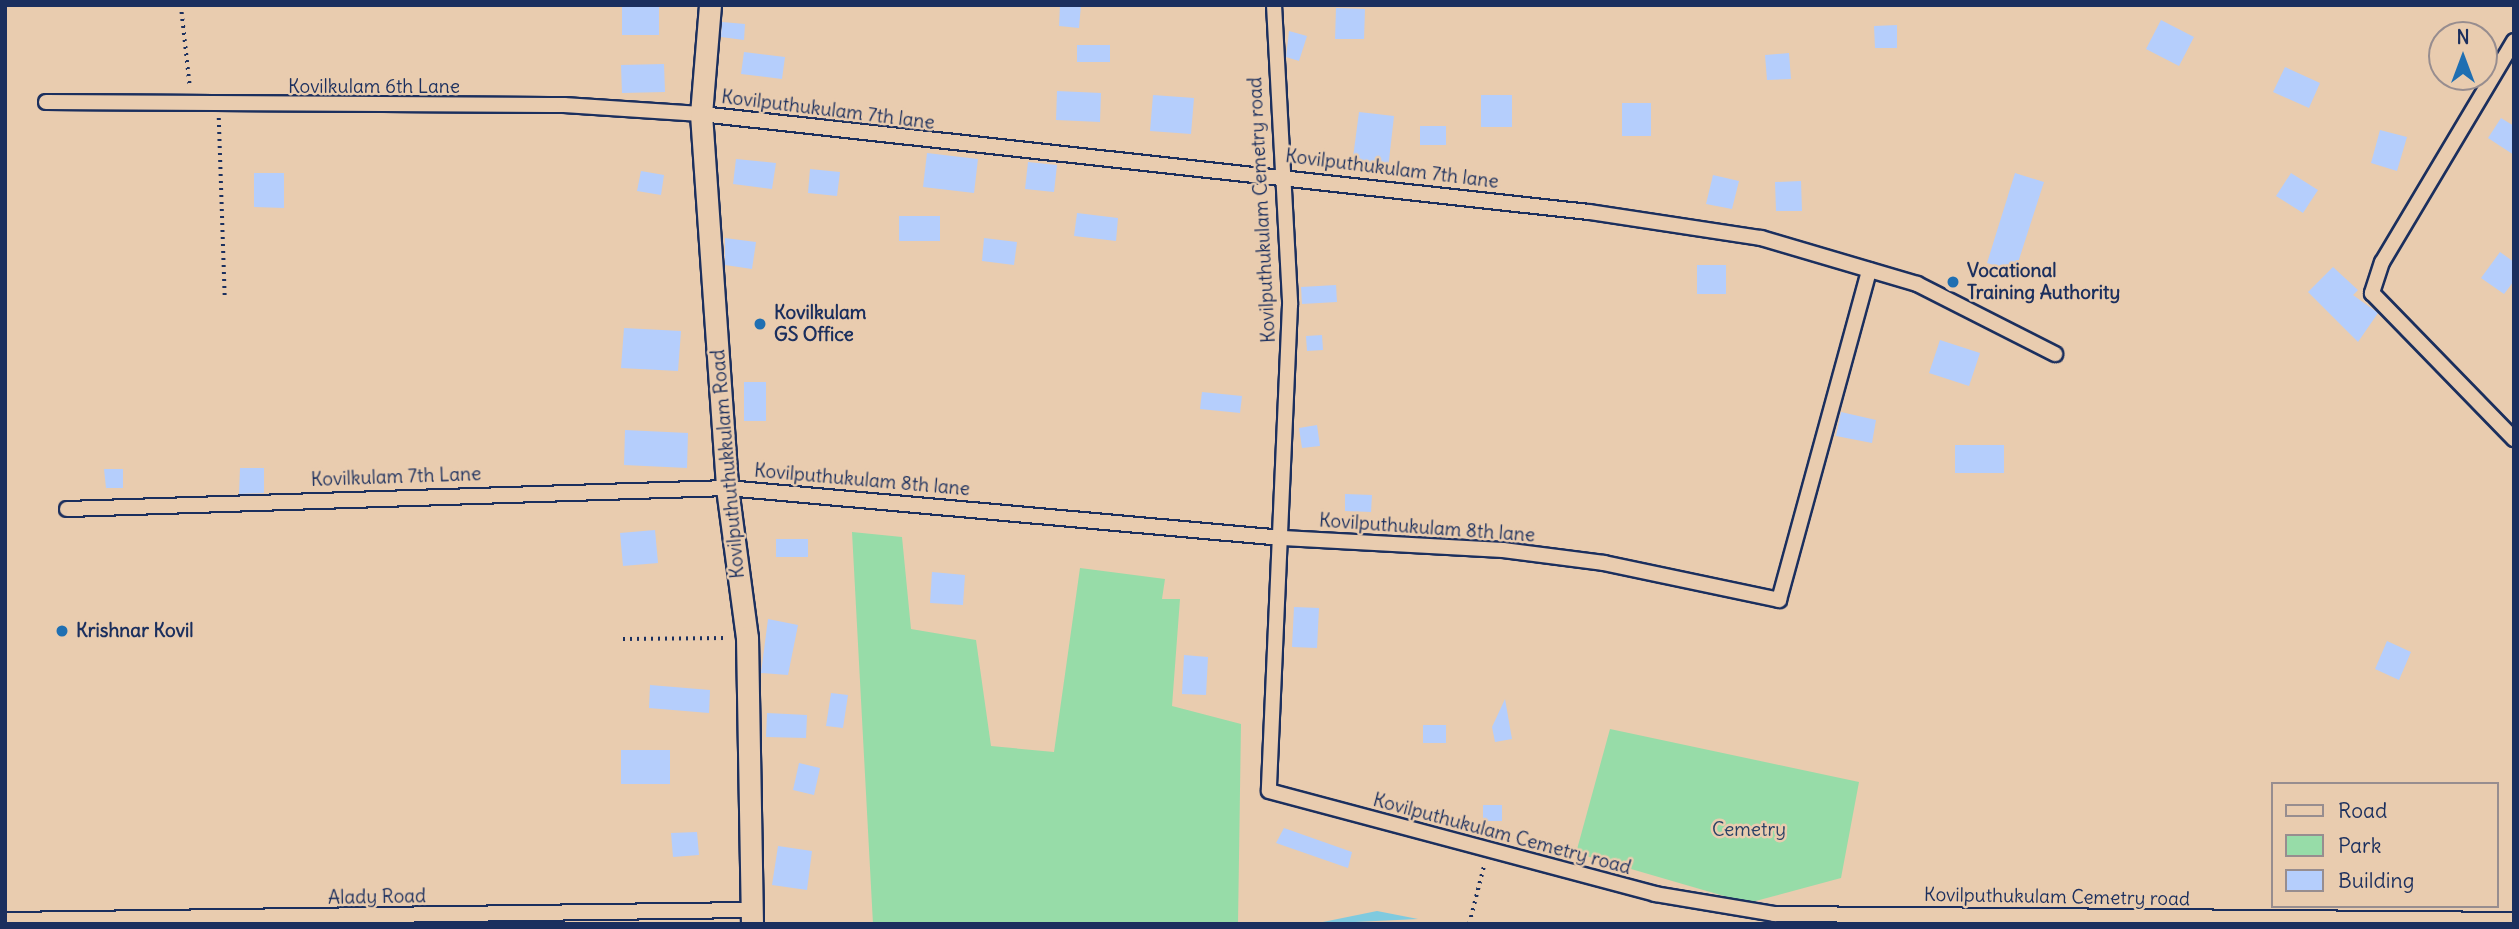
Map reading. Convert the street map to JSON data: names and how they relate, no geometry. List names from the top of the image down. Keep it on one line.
{"streets":{"street":["Kovilkulam 6th Lane","Kovilputhukulam 7th lane","Kovilputhukulam Cemetry road","Kovilputhuthukkulam Road","Kovilkulam 7th Lane","Kovilputhukulam 8th lane","Alady Road"]},"crossings":[["Kovilkulam 6th Lane","Kovilputhukulam 7th lane"],["Kovilkulam 6th Lane","Kovilputhuthukkulam Road"],["Kovilputhukulam 7th lane","Kovilputhukulam Cemetry road"],["Kovilputhukulam 7th lane","Kovilputhuthukkulam Road"],["Kovilputhukulam 7th lane","Kovilputhukulam 8th lane"],["Kovilputhukulam Cemetry road","Kovilputhukulam 8th lane"],["Kovilputhuthukkulam Road","Kovilkulam 7th Lane"],["Kovilputhuthukkulam Road","Kovilputhukulam 8th lane"],["Kovilputhuthukkulam Road","Alady Road"],["Kovilkulam 7th Lane","Kovilputhukulam 8th lane"]],"parks":["Cemetry"],"places":["Vocational Training Authority","Kovilkulam GS Office","Krishnar Kovil"],"legend":["Road","Park","Building"],"north":"top"}
